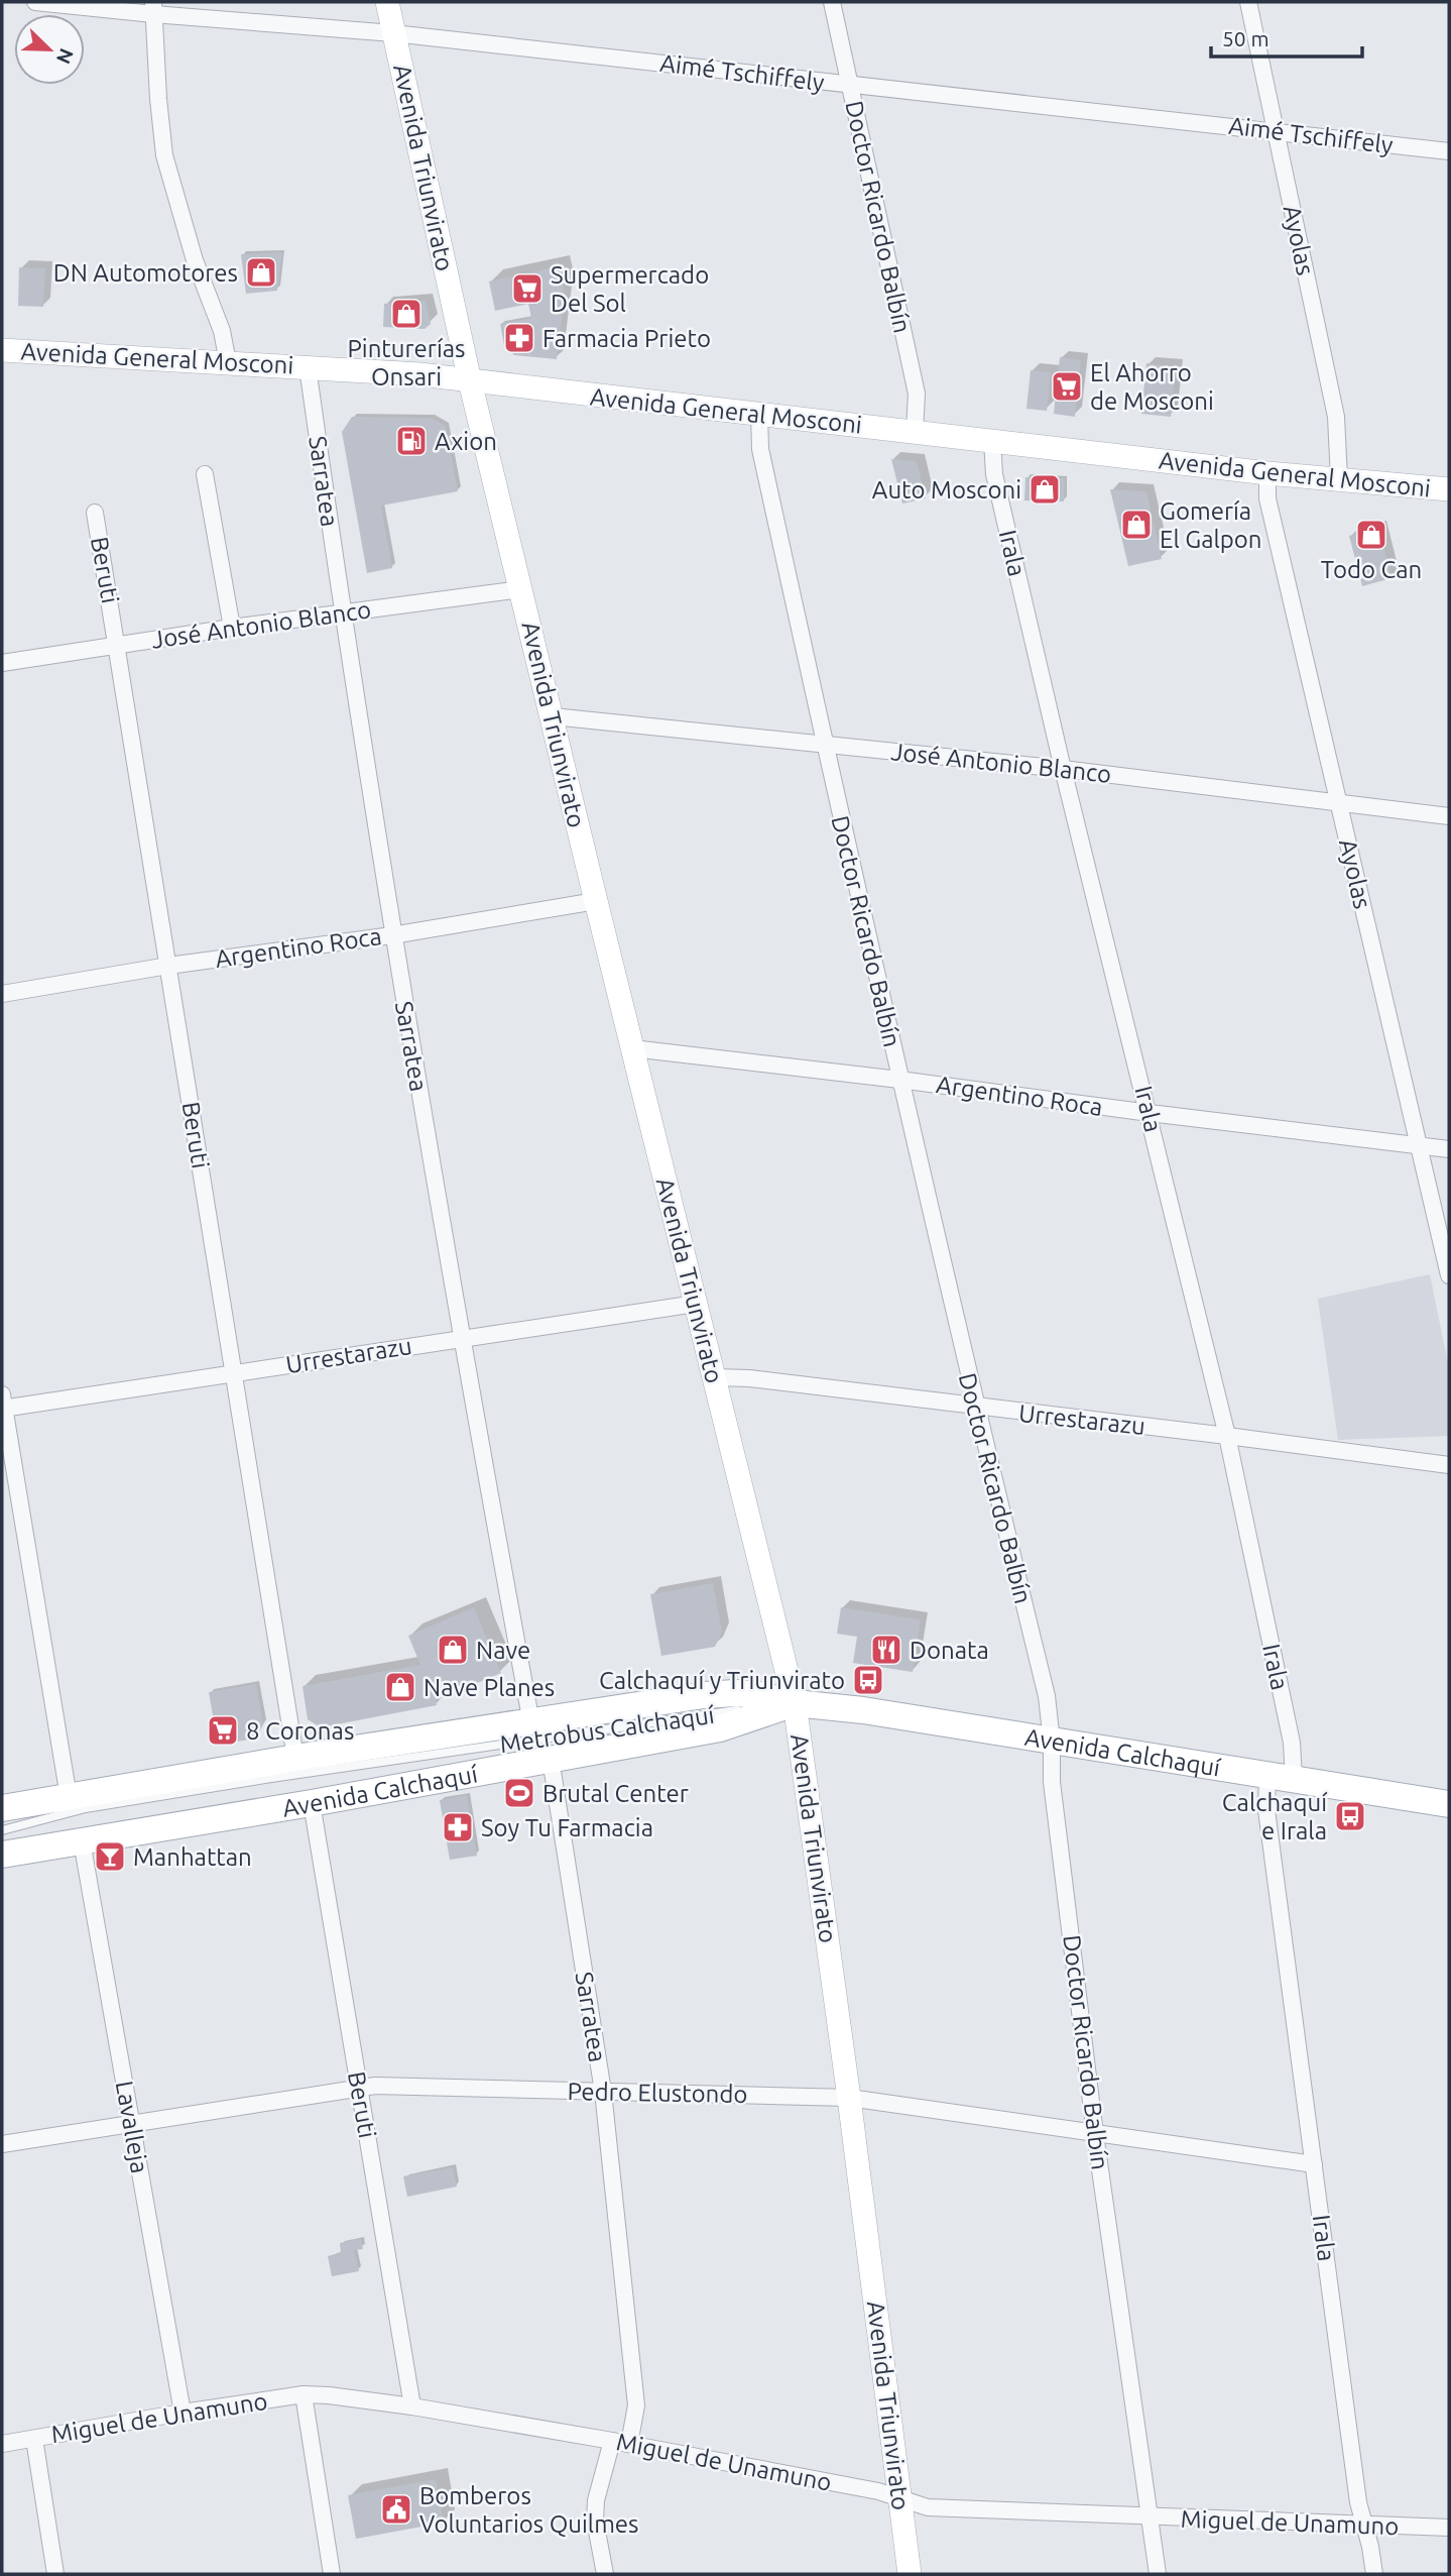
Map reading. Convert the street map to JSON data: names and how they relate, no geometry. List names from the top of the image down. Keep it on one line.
{"streets":{"main road":["Avenida Calchaquí"],"street":["Aimé Tschiffely","Avenida Triunvirato","Doctor Ricardo Balbín","Ayolas","Avenida General Mosconi","Sarratea","Irala","Beruti","José Antonio Blanco","Argentino Roca","Urrestarazu","Pedro Elustondo","Lavalleja","Miguel de Unamuno"],"lane":["Metrobus Calchaquí"]},"crossings":[["Aimé Tschiffely","Avenida Triunvirato"],["Aimé Tschiffely","Doctor Ricardo Balbín"],["Aimé Tschiffely","Ayolas"],["Avenida Triunvirato","Avenida General Mosconi"],["Avenida Triunvirato","José Antonio Blanco"],["Avenida Triunvirato","Argentino Roca"],["Avenida Triunvirato","Urrestarazu"],["Avenida Triunvirato","Metrobus Calchaquí"],["Avenida Triunvirato","Avenida Calchaquí"],["Avenida Triunvirato","Pedro Elustondo"],["Avenida Triunvirato","Miguel de Unamuno"],["Doctor Ricardo Balbín","Avenida General Mosconi"],["Doctor Ricardo Balbín","José Antonio Blanco"],["Doctor Ricardo Balbín","Argentino Roca"],["Doctor Ricardo Balbín","Urrestarazu"],["Doctor Ricardo Balbín","Avenida Calchaquí"],["Doctor Ricardo Balbín","Pedro Elustondo"],["Doctor Ricardo Balbín","Miguel de Unamuno"],["Ayolas","Avenida General Mosconi"],["Ayolas","José Antonio Blanco"],["Ayolas","Argentino Roca"],["Avenida General Mosconi","Sarratea"],["Avenida General Mosconi","Irala"],["Sarratea","José Antonio Blanco"],["Sarratea","Argentino Roca"],["Sarratea","Urrestarazu"],["Sarratea","Avenida Calchaquí"],["Sarratea","Pedro Elustondo"],["Sarratea","Miguel de Unamuno"],["Irala","José Antonio Blanco"],["Irala","Argentino Roca"],["Irala","Urrestarazu"],["Irala","Avenida Calchaquí"],["Irala","Pedro Elustondo"],["Irala","Miguel de Unamuno"],["Beruti","José Antonio Blanco"],["Beruti","Argentino Roca"],["Beruti","Urrestarazu"],["Beruti","Avenida Calchaquí"],["Beruti","Pedro Elustondo"],["Beruti","Miguel de Unamuno"],["Metrobus Calchaquí","Avenida Calchaquí"],["Avenida Calchaquí","Lavalleja"],["Pedro Elustondo","Lavalleja"],["Lavalleja","Miguel de Unamuno"]],"places":{"shop":["DN Automotores","Pinturerías Onsari","Auto Mosconi","Gomería El Galpon","Todo Can","Nave","Nave Planes"],"supermarket":["Supermercado Del Sol","El Ahorro de Mosconi","8 Coronas"],"pharmacy":["Farmacia Prieto","Soy Tu Farmacia"],"fuel station":["Axion"],"restaurant":["Donata"],"bus stop":["Calchaquí y Triunvirato","Calchaquí e Irala"],"sports":["Brutal Center"],"bar":["Manhattan"],"public building":["Bomberos Voluntarios Quilmes"]},"scale_bar":"50 m","north":"bottom right"}
